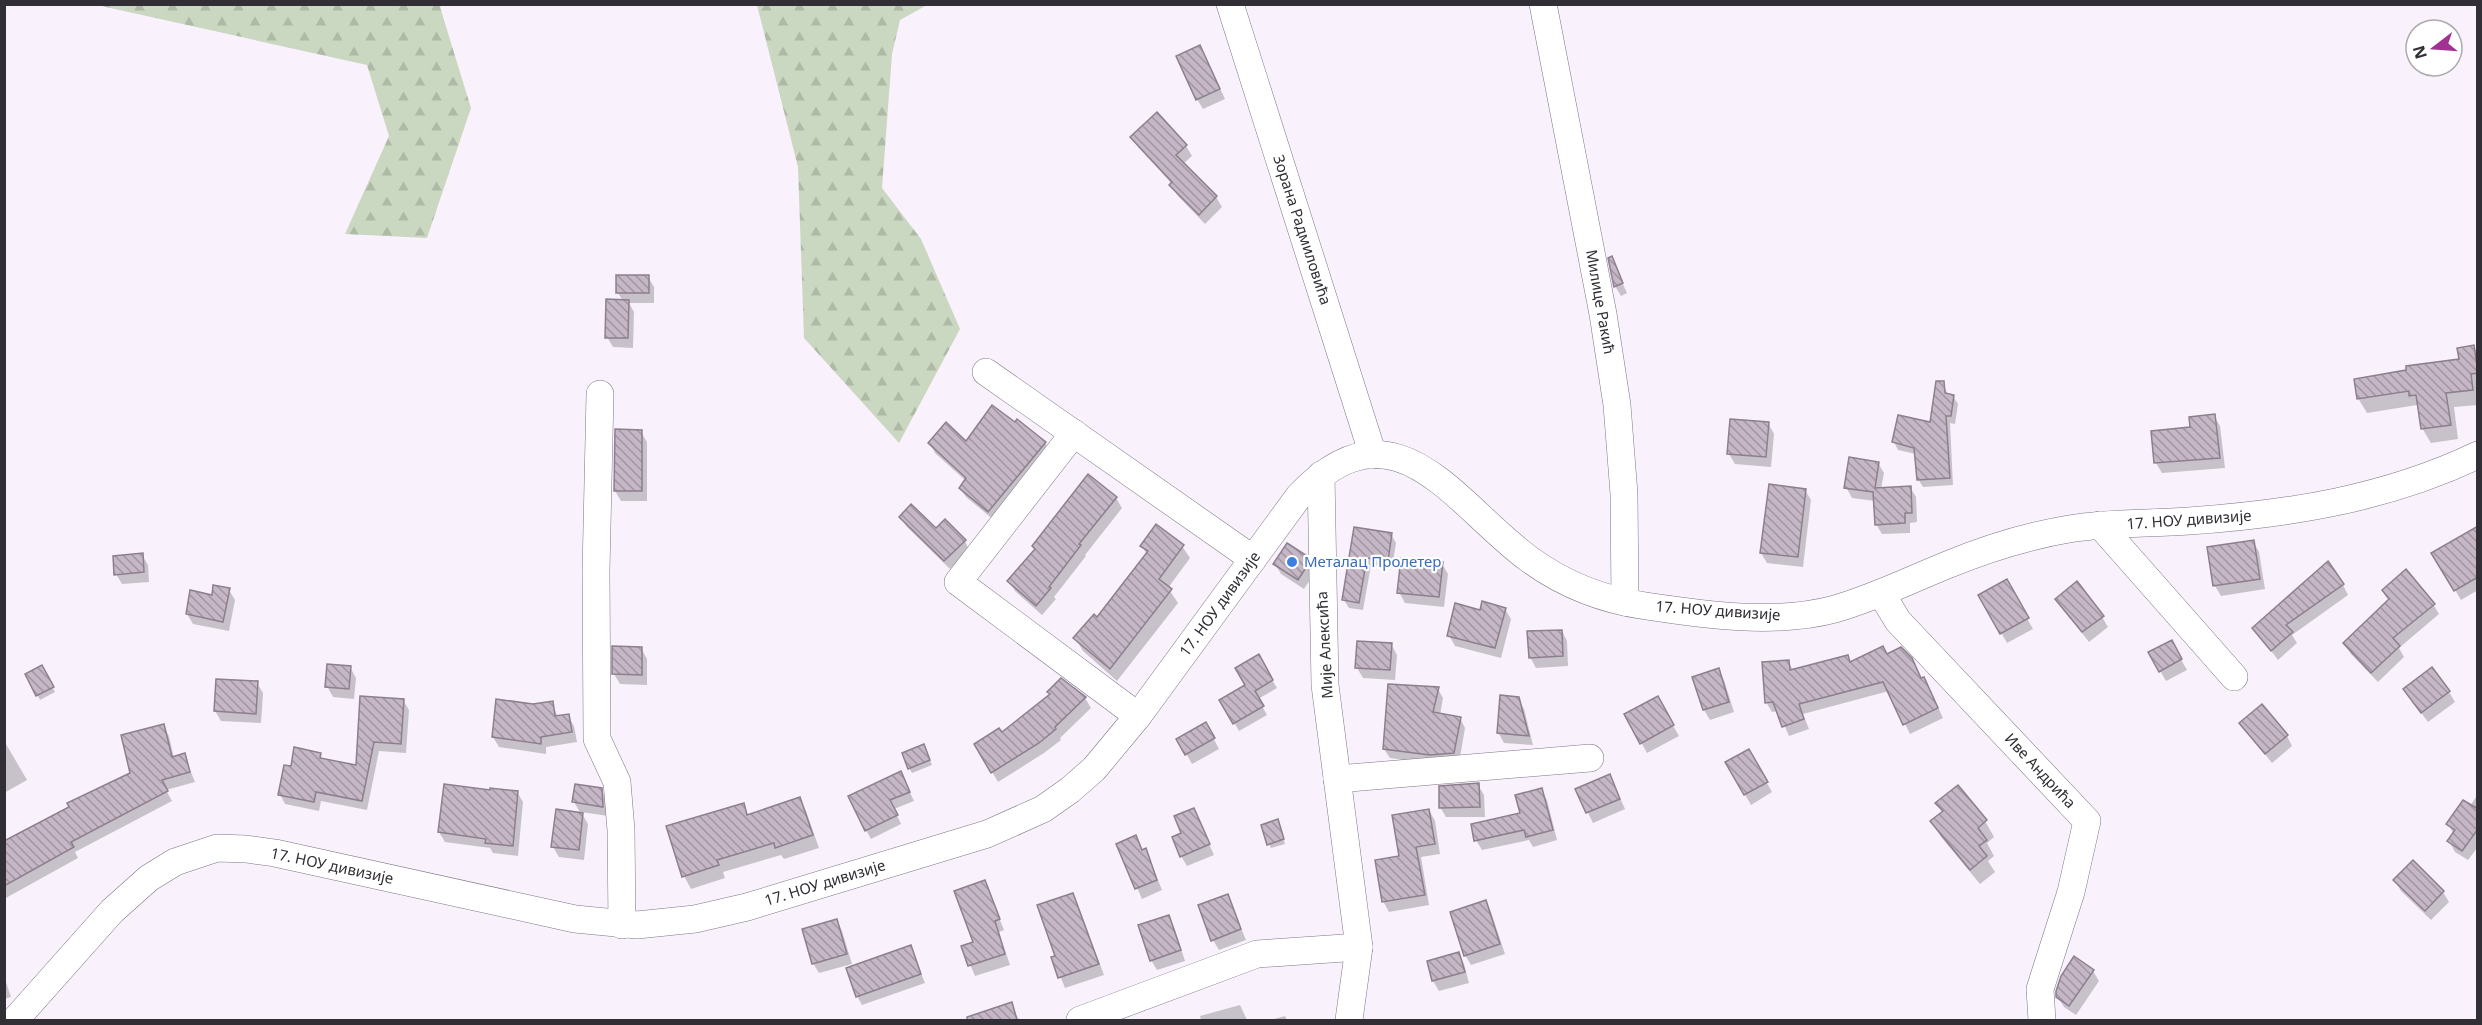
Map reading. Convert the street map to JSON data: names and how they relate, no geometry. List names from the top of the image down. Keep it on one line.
{"streets":{"street":["Зорана Радмиловића","Милице Ракић","17. НОУ дивизије","Мије Алексића","Иве Андрића"]},"crossings":[["Зорана Радмиловића","17. НОУ дивизије"],["Милице Ракић","17. НОУ дивизије"],["17. НОУ дивизије","Мије Алексића"],["17. НОУ дивизије","Иве Андрића"]],"places":["Металац Пролетер"],"north":"left"}
